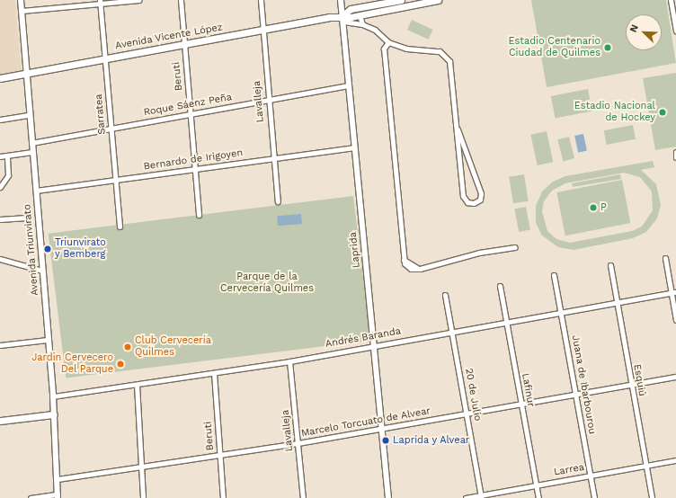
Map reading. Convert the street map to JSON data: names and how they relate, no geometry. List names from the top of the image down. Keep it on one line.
{"streets":{"main road":["Avenida Vicente López"],"street":["Beruti","Lavalleja","Roque Sáenz Peña","Sarratea","Bernardo de Irigoyen","Avenida Triunvirato","Laprida","Andrés Baranda","Esquiú","Juana de Ibarbourou","Lafinur","20 de Julio","Marcelo Torcuato de Alvear","Larrea"]},"crossings":[["Avenida Vicente López","Beruti"],["Avenida Vicente López","Lavalleja"],["Avenida Vicente López","Sarratea"],["Avenida Vicente López","Avenida Triunvirato"],["Avenida Vicente López","Laprida"],["Beruti","Roque Sáenz Peña"],["Beruti","Bernardo de Irigoyen"],["Beruti","Andrés Baranda"],["Beruti","Marcelo Torcuato de Alvear"],["Lavalleja","Roque Sáenz Peña"],["Lavalleja","Bernardo de Irigoyen"],["Lavalleja","Andrés Baranda"],["Lavalleja","Marcelo Torcuato de Alvear"],["Roque Sáenz Peña","Sarratea"],["Roque Sáenz Peña","Avenida Triunvirato"],["Roque Sáenz Peña","Laprida"],["Sarratea","Bernardo de Irigoyen"],["Bernardo de Irigoyen","Avenida Triunvirato"],["Bernardo de Irigoyen","Laprida"],["Avenida Triunvirato","Andrés Baranda"],["Avenida Triunvirato","Marcelo Torcuato de Alvear"],["Laprida","Andrés Baranda"],["Laprida","Marcelo Torcuato de Alvear"],["Andrés Baranda","Esquiú"],["Andrés Baranda","Juana de Ibarbourou"],["Andrés Baranda","Lafinur"],["Andrés Baranda","20 de Julio"],["Esquiú","Marcelo Torcuato de Alvear"],["Esquiú","Larrea"],["Juana de Ibarbourou","Marcelo Torcuato de Alvear"],["Juana de Ibarbourou","Larrea"],["Lafinur","Marcelo Torcuato de Alvear"],["Lafinur","Larrea"],["20 de Julio","Marcelo Torcuato de Alvear"],["20 de Julio","Larrea"]],"parks":["Parque de la Cervecería Quilmes"],"places":["Estadio Centenario Ciudad de Quilmes","Estadio Nacional de Hockey","P","Triunvirato y Bemberg","Club Cervecería Quilmes","Jardin Cervecero Del Parque","Laprida y Alvear"],"north":"top left"}
